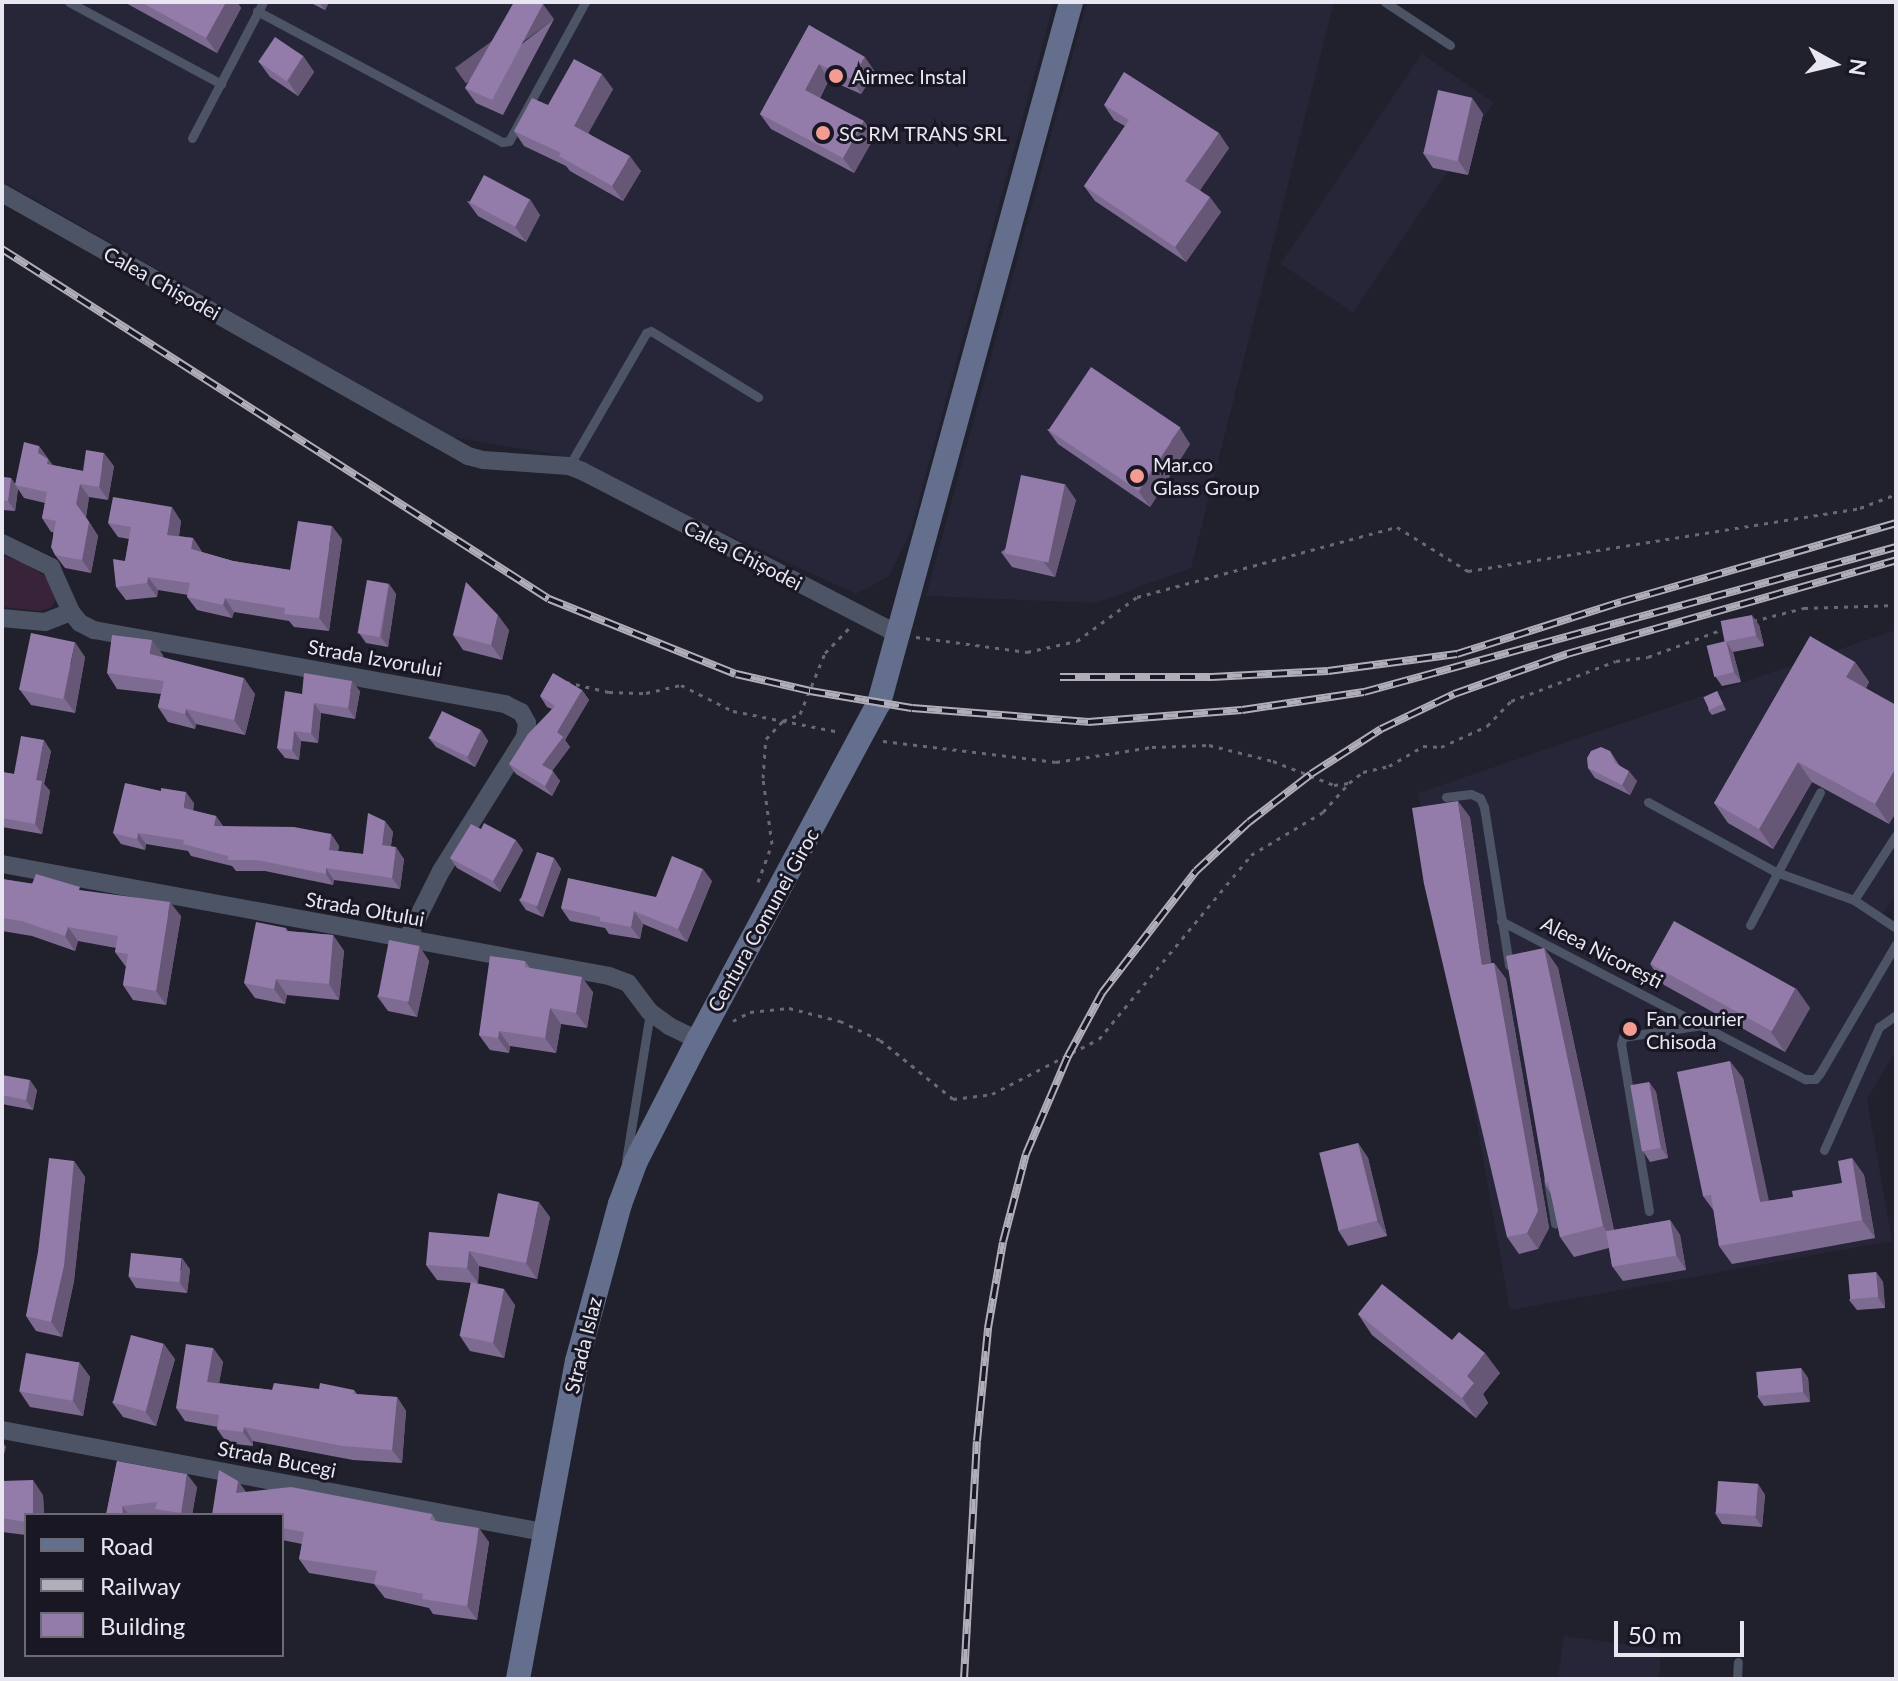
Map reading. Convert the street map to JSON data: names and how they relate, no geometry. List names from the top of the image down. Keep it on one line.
{"streets":{"main road":["Centura Comunei Giroc","Strada Islaz"],"street":["Calea Chișodei","Strada Izvorului","Strada Oltului","Strada Bucegi"],"lane":["Aleea Nicorești"]},"crossings":[["Calea Chișodei","Centura Comunei Giroc"],["Strada Izvorului","Strada Oltului"],["Strada Oltului","Centura Comunei Giroc"],["Strada Oltului","Strada Islaz"],["Centura Comunei Giroc","Strada Islaz"],["Strada Islaz","Strada Bucegi"]],"places":["Airmec Instal","SC RM TRANS SRL","Mar.co Glass Group","Fan courier Chisoda"],"legend":["Road","Railway","Building"],"scale_bar":"50 m","north":"right"}
